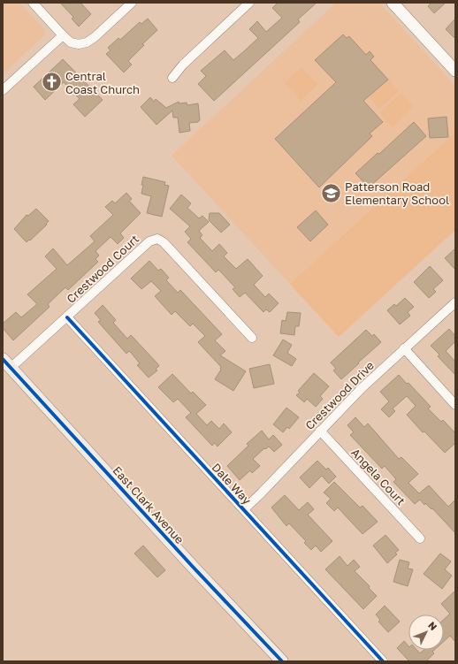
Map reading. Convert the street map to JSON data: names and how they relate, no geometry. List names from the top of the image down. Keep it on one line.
{"streets":{"main road":["East Clark Avenue"],"street":["Crestwood Court","Crestwood Drive","Angela Court","Dale Way"]},"crossings":[["Crestwood Court","Dale Way"],["Crestwood Court","East Clark Avenue"],["Crestwood Drive","Angela Court"],["Crestwood Drive","Dale Way"]],"places":{"church":["Central Coast Church"],"school or university":["Patterson Road Elementary School"]},"north":"top right"}
